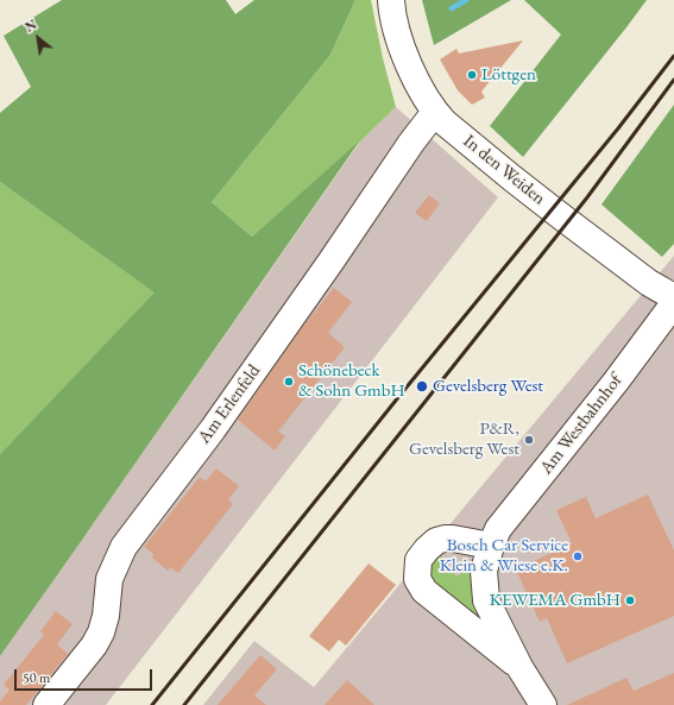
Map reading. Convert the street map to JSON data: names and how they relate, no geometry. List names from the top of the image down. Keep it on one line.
{"streets":{"street":["In den Weiden","Am Erlenfeld","Am Westbahnhof"]},"crossings":[["In den Weiden","Am Erlenfeld"]],"places":["Löttgen","Schönebeck & Sohn GmbH","Gevelsberg West","P&R, Gevelsberg West","Bosch Car Service Klein & Wiese e.K.","KEWEMA GmbH"],"scale_bar":"50 m","north":"top left"}
